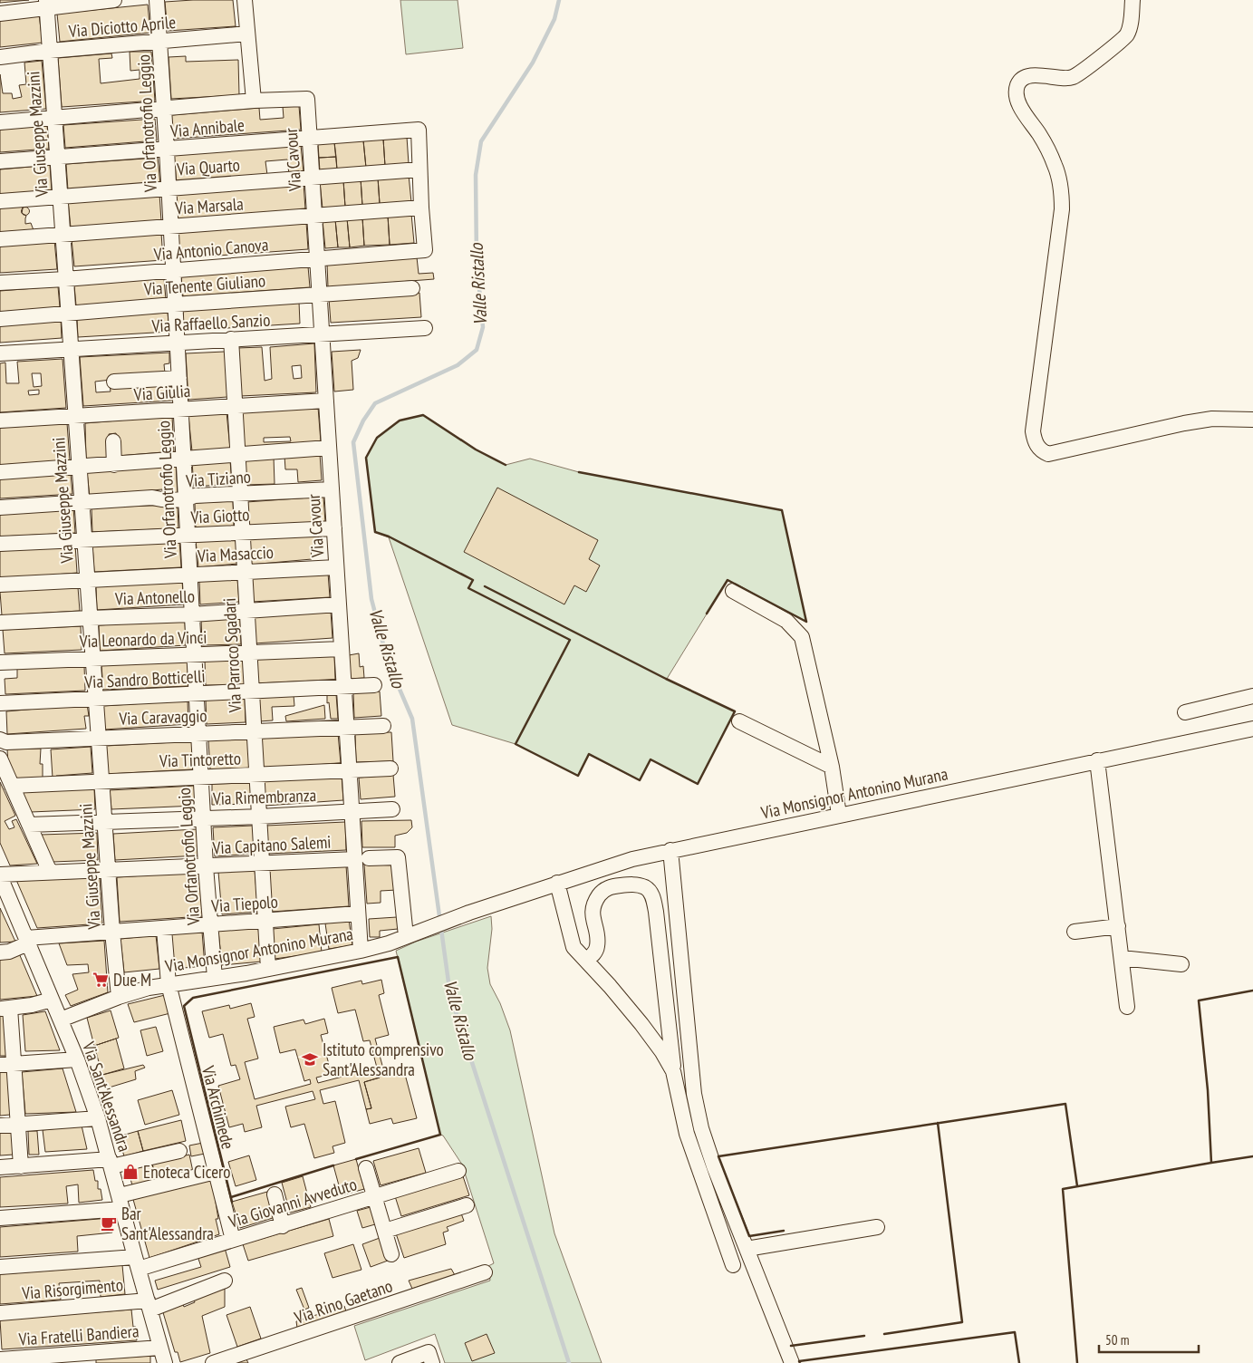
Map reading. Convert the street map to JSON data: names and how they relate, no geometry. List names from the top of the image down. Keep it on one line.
{"streets":{"street":["Via Diciotto Aprile","Via Orfanotrofio Leggio","Via Annibale","Via Giuseppe Mazzini","Via Cavour","Via Quarto","Via Marsala","Via Antonio Canova","Via Tenente Giuliano","Via Raffaello Sanzio","Via Giulia","Via Tiziano","Via Giotto","Via Masaccio","Via Antonello","Via Leonardo da Vinci","Via Parroco Sgadari","Via Sandro Botticelli","Via Caravaggio","Via Tintoretto","Via Monsignor Antonino Murana","Via Rimembranza","Via Capitano Salemi","Via Tiepolo","Via Sant'Alessandra","Via Archimede","Via Giovanni Avveduto","Via Risorgimento","Via Rino Gaetano","Via Fratelli Bandiera"]},"crossings":[["Via Diciotto Aprile","Via Orfanotrofio Leggio"],["Via Diciotto Aprile","Via Giuseppe Mazzini"],["Via Orfanotrofio Leggio","Via Annibale"],["Via Orfanotrofio Leggio","Via Quarto"],["Via Orfanotrofio Leggio","Via Marsala"],["Via Orfanotrofio Leggio","Via Antonio Canova"],["Via Orfanotrofio Leggio","Via Tenente Giuliano"],["Via Orfanotrofio Leggio","Via Raffaello Sanzio"],["Via Orfanotrofio Leggio","Via Giulia"],["Via Orfanotrofio Leggio","Via Tiziano"],["Via Orfanotrofio Leggio","Via Giotto"],["Via Orfanotrofio Leggio","Via Masaccio"],["Via Orfanotrofio Leggio","Via Antonello"],["Via Orfanotrofio Leggio","Via Leonardo da Vinci"],["Via Orfanotrofio Leggio","Via Sandro Botticelli"],["Via Orfanotrofio Leggio","Via Caravaggio"],["Via Orfanotrofio Leggio","Via Tintoretto"],["Via Orfanotrofio Leggio","Via Monsignor Antonino Murana"],["Via Orfanotrofio Leggio","Via Rimembranza"],["Via Orfanotrofio Leggio","Via Capitano Salemi"],["Via Orfanotrofio Leggio","Via Tiepolo"],["Via Annibale","Via Giuseppe Mazzini"],["Via Annibale","Via Cavour"],["Via Annibale","Via Quarto"],["Via Giuseppe Mazzini","Via Quarto"],["Via Giuseppe Mazzini","Via Marsala"],["Via Giuseppe Mazzini","Via Antonio Canova"],["Via Giuseppe Mazzini","Via Tenente Giuliano"],["Via Giuseppe Mazzini","Via Raffaello Sanzio"],["Via Giuseppe Mazzini","Via Giulia"],["Via Giuseppe Mazzini","Via Tiziano"],["Via Giuseppe Mazzini","Via Giotto"],["Via Giuseppe Mazzini","Via Masaccio"],["Via Giuseppe Mazzini","Via Antonello"],["Via Giuseppe Mazzini","Via Leonardo da Vinci"],["Via Giuseppe Mazzini","Via Sandro Botticelli"],["Via Giuseppe Mazzini","Via Caravaggio"],["Via Giuseppe Mazzini","Via Tintoretto"],["Via Giuseppe Mazzini","Via Monsignor Antonino Murana"],["Via Giuseppe Mazzini","Via Rimembranza"],["Via Giuseppe Mazzini","Via Capitano Salemi"],["Via Giuseppe Mazzini","Via Tiepolo"],["Via Cavour","Via Quarto"],["Via Cavour","Via Marsala"],["Via Cavour","Via Antonio Canova"],["Via Cavour","Via Tenente Giuliano"],["Via Cavour","Via Raffaello Sanzio"],["Via Cavour","Via Giulia"],["Via Cavour","Via Tiziano"],["Via Cavour","Via Giotto"],["Via Cavour","Via Masaccio"],["Via Cavour","Via Antonello"],["Via Cavour","Via Leonardo da Vinci"],["Via Cavour","Via Sandro Botticelli"],["Via Cavour","Via Caravaggio"],["Via Cavour","Via Tintoretto"],["Via Cavour","Via Monsignor Antonino Murana"],["Via Cavour","Via Rimembranza"],["Via Cavour","Via Capitano Salemi"],["Via Cavour","Via Tiepolo"],["Via Marsala","Via Antonio Canova"],["Via Raffaello Sanzio","Via Parroco Sgadari"],["Via Giulia","Via Parroco Sgadari"],["Via Tiziano","Via Parroco Sgadari"],["Via Giotto","Via Parroco Sgadari"],["Via Masaccio","Via Parroco Sgadari"],["Via Antonello","Via Parroco Sgadari"],["Via Leonardo da Vinci","Via Parroco Sgadari"],["Via Parroco Sgadari","Via Sandro Botticelli"],["Via Parroco Sgadari","Via Caravaggio"],["Via Parroco Sgadari","Via Tintoretto"],["Via Parroco Sgadari","Via Monsignor Antonino Murana"],["Via Parroco Sgadari","Via Rimembranza"],["Via Parroco Sgadari","Via Capitano Salemi"],["Via Parroco Sgadari","Via Tiepolo"],["Via Monsignor Antonino Murana","Via Capitano Salemi"],["Via Monsignor Antonino Murana","Via Sant'Alessandra"],["Via Monsignor Antonino Murana","Via Archimede"],["Via Capitano Salemi","Via Sant'Alessandra"],["Via Tiepolo","Via Sant'Alessandra"],["Via Tiepolo","Via Archimede"],["Via Sant'Alessandra","Via Giovanni Avveduto"],["Via Sant'Alessandra","Via Risorgimento"],["Via Sant'Alessandra","Via Fratelli Bandiera"],["Via Archimede","Via Giovanni Avveduto"]],"water":["Valle Ristallo"],"places":{"supermarket":["Due M"],"school or university":["Istituto comprensivo Sant'Alessandra"],"shop":["Enoteca Cicero"],"cafe":["Bar Sant'Alessandra"]},"scale_bar":"50 m"}
